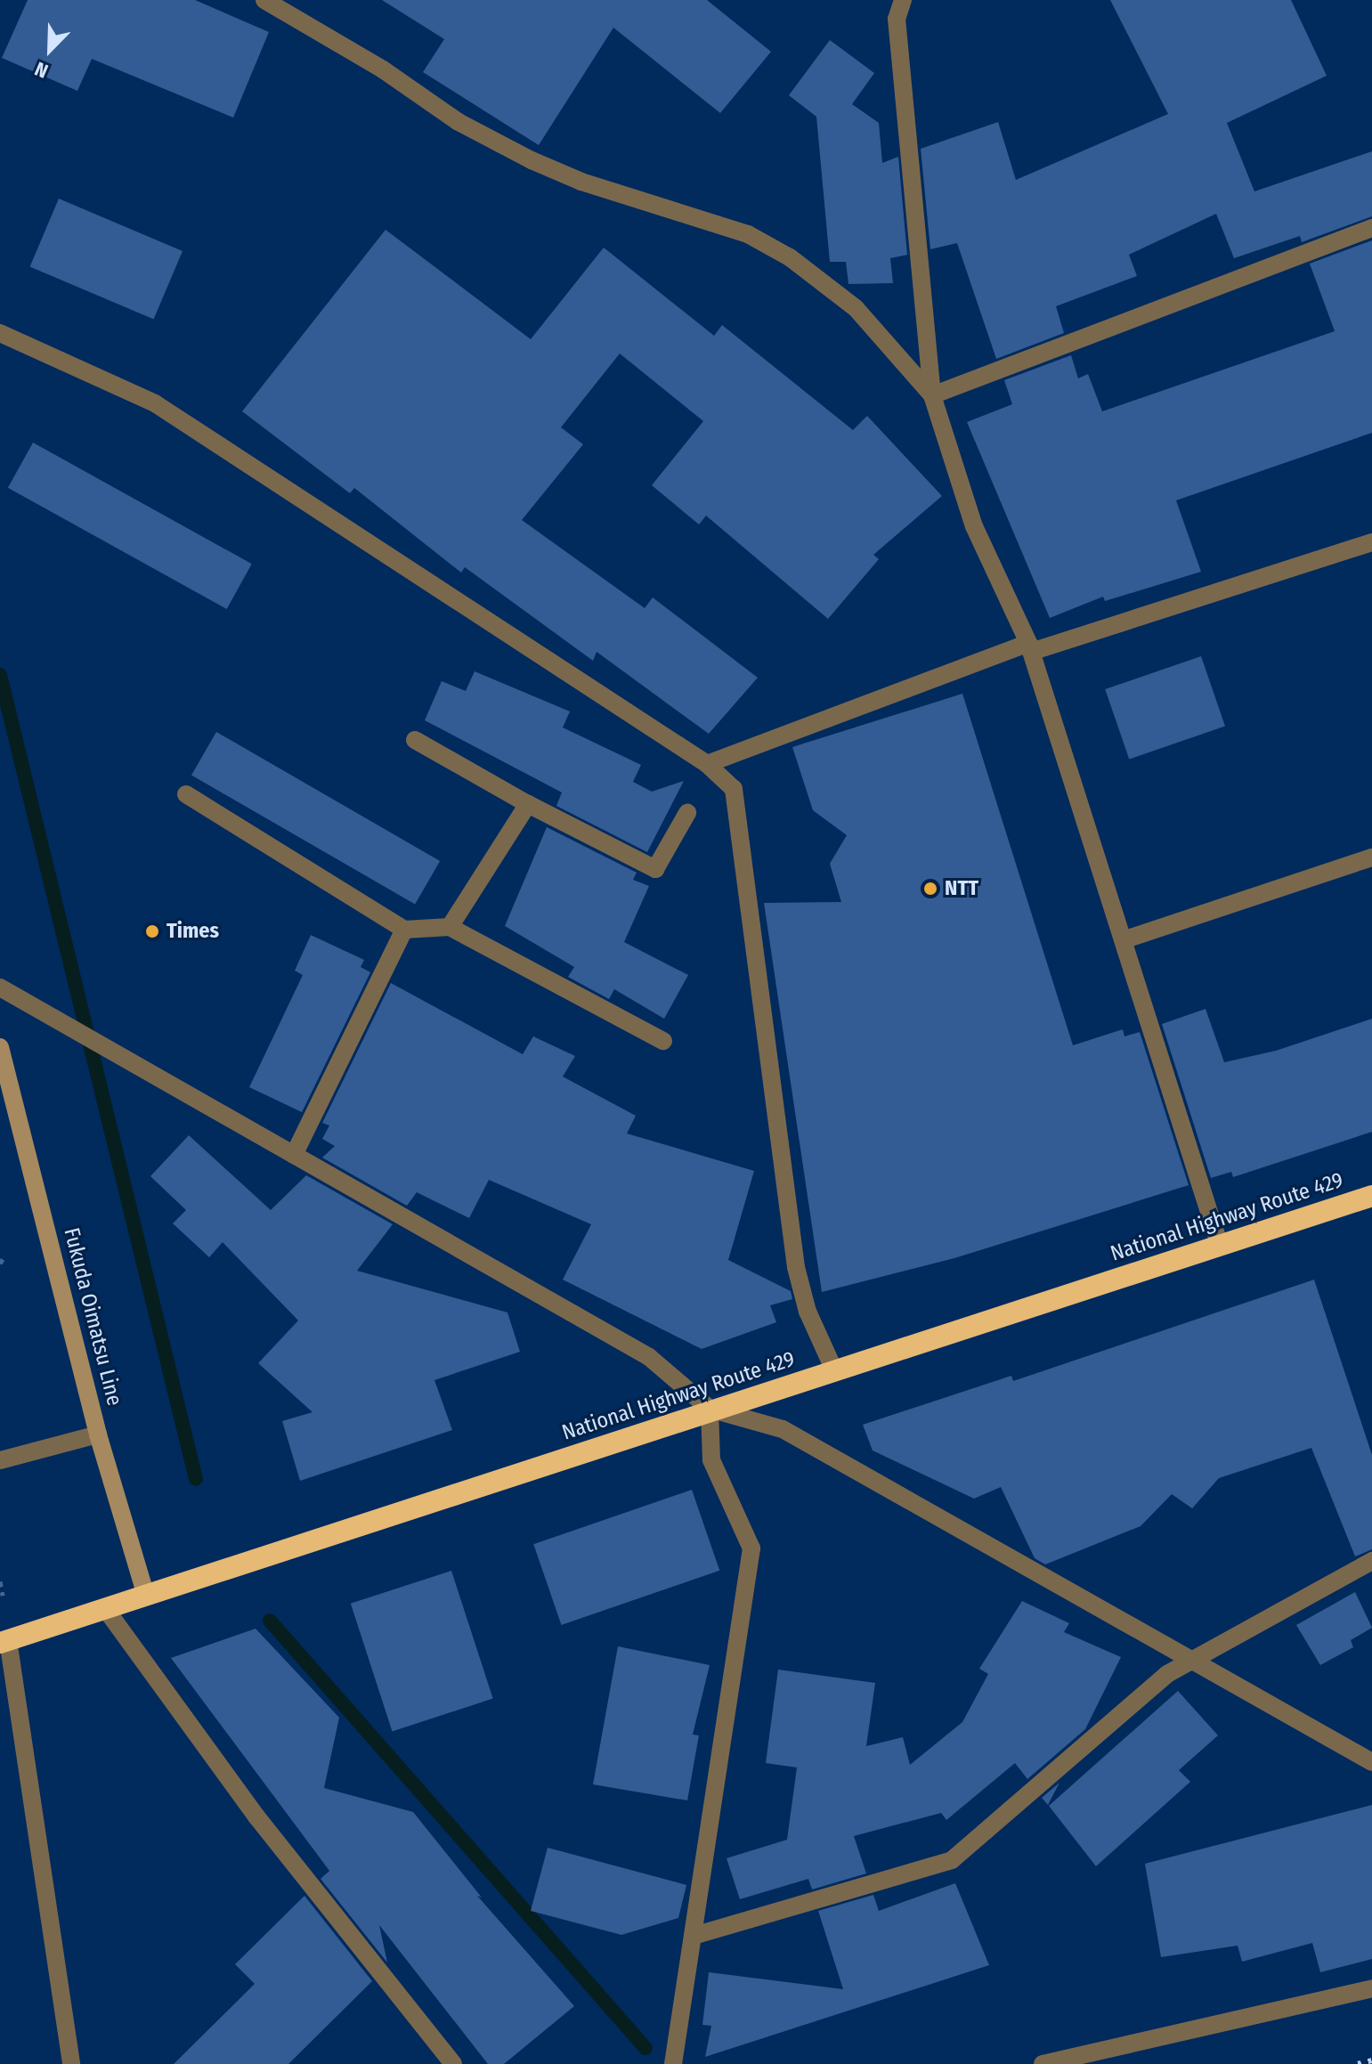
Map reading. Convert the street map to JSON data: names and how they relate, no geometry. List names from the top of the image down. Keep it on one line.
{"streets":{"highway":["National Highway Route 429"],"main road":["Fukuda Oimatsu Line"]},"crossings":[["National Highway Route 429","Fukuda Oimatsu Line"]],"places":["NTT","Times"],"north":"bottom left"}
